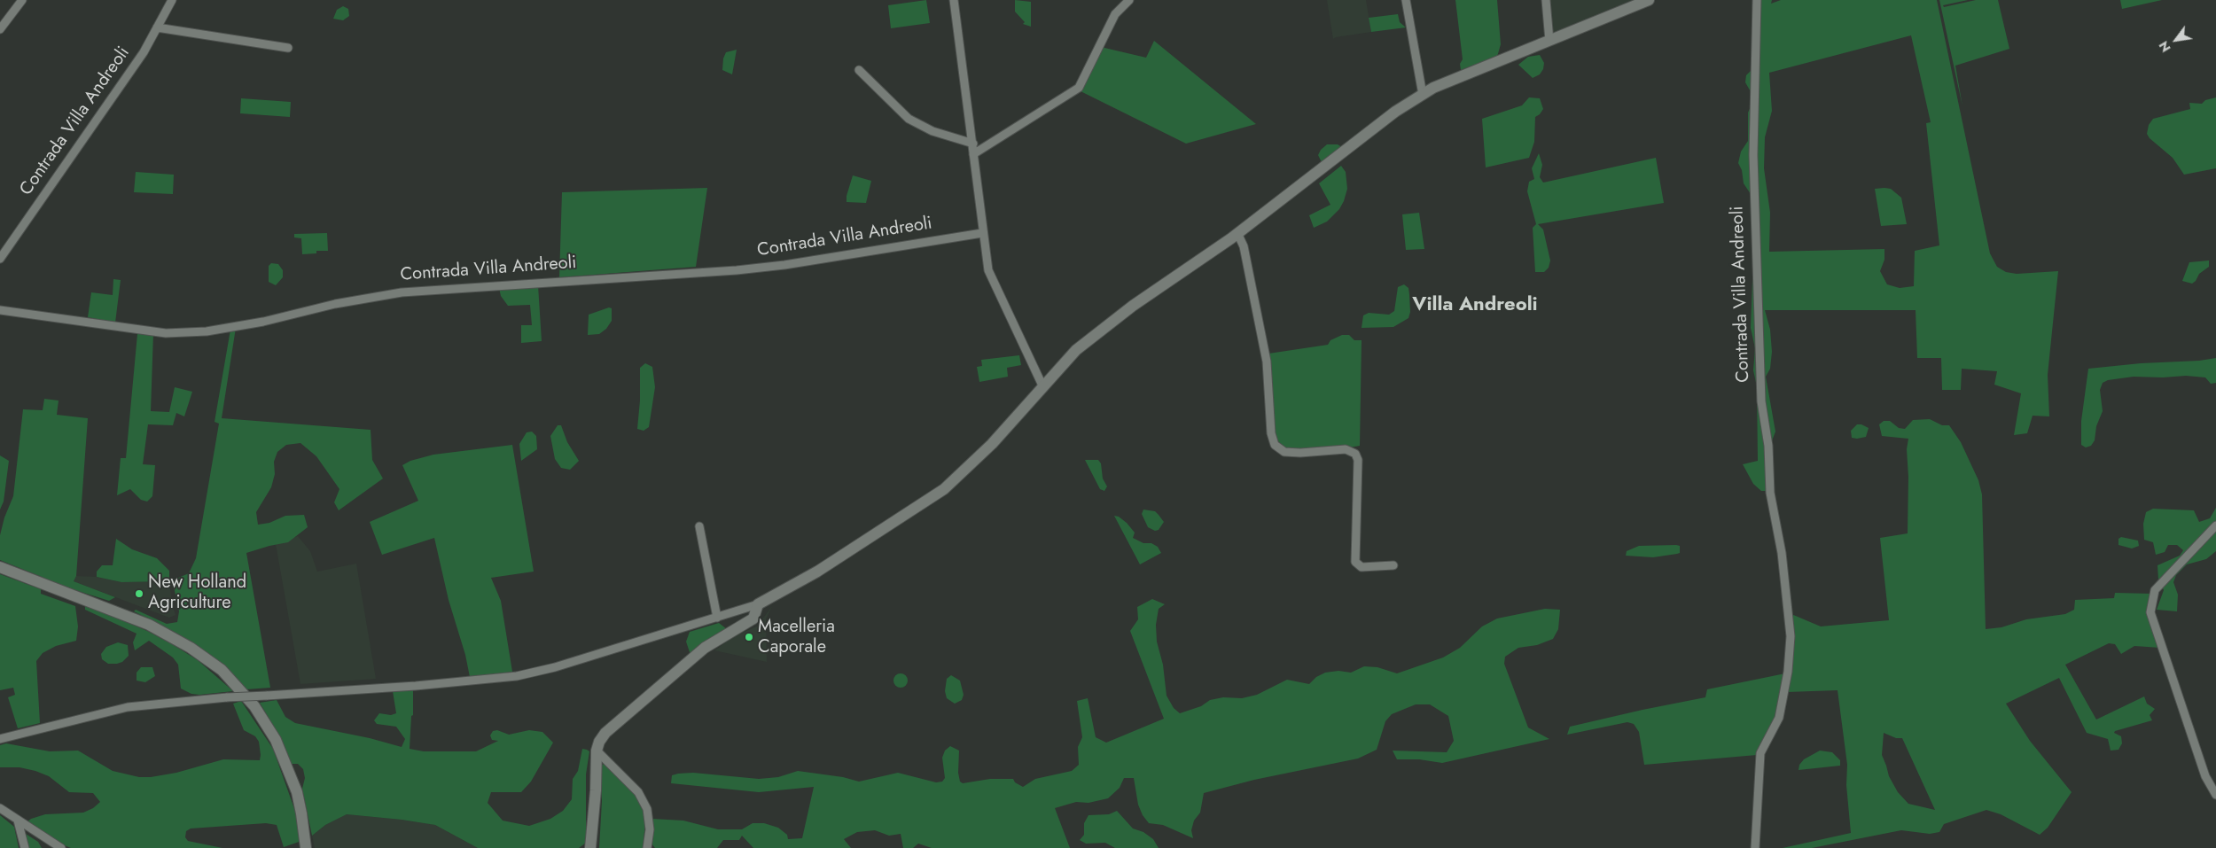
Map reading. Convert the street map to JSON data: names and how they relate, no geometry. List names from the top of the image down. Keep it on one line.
{"streets":{"street":["Contrada Villa Andreoli"]},"districts":["Villa Andreoli"],"places":["New Holland Agriculture","Macelleria Caporale"],"north":"bottom left"}
